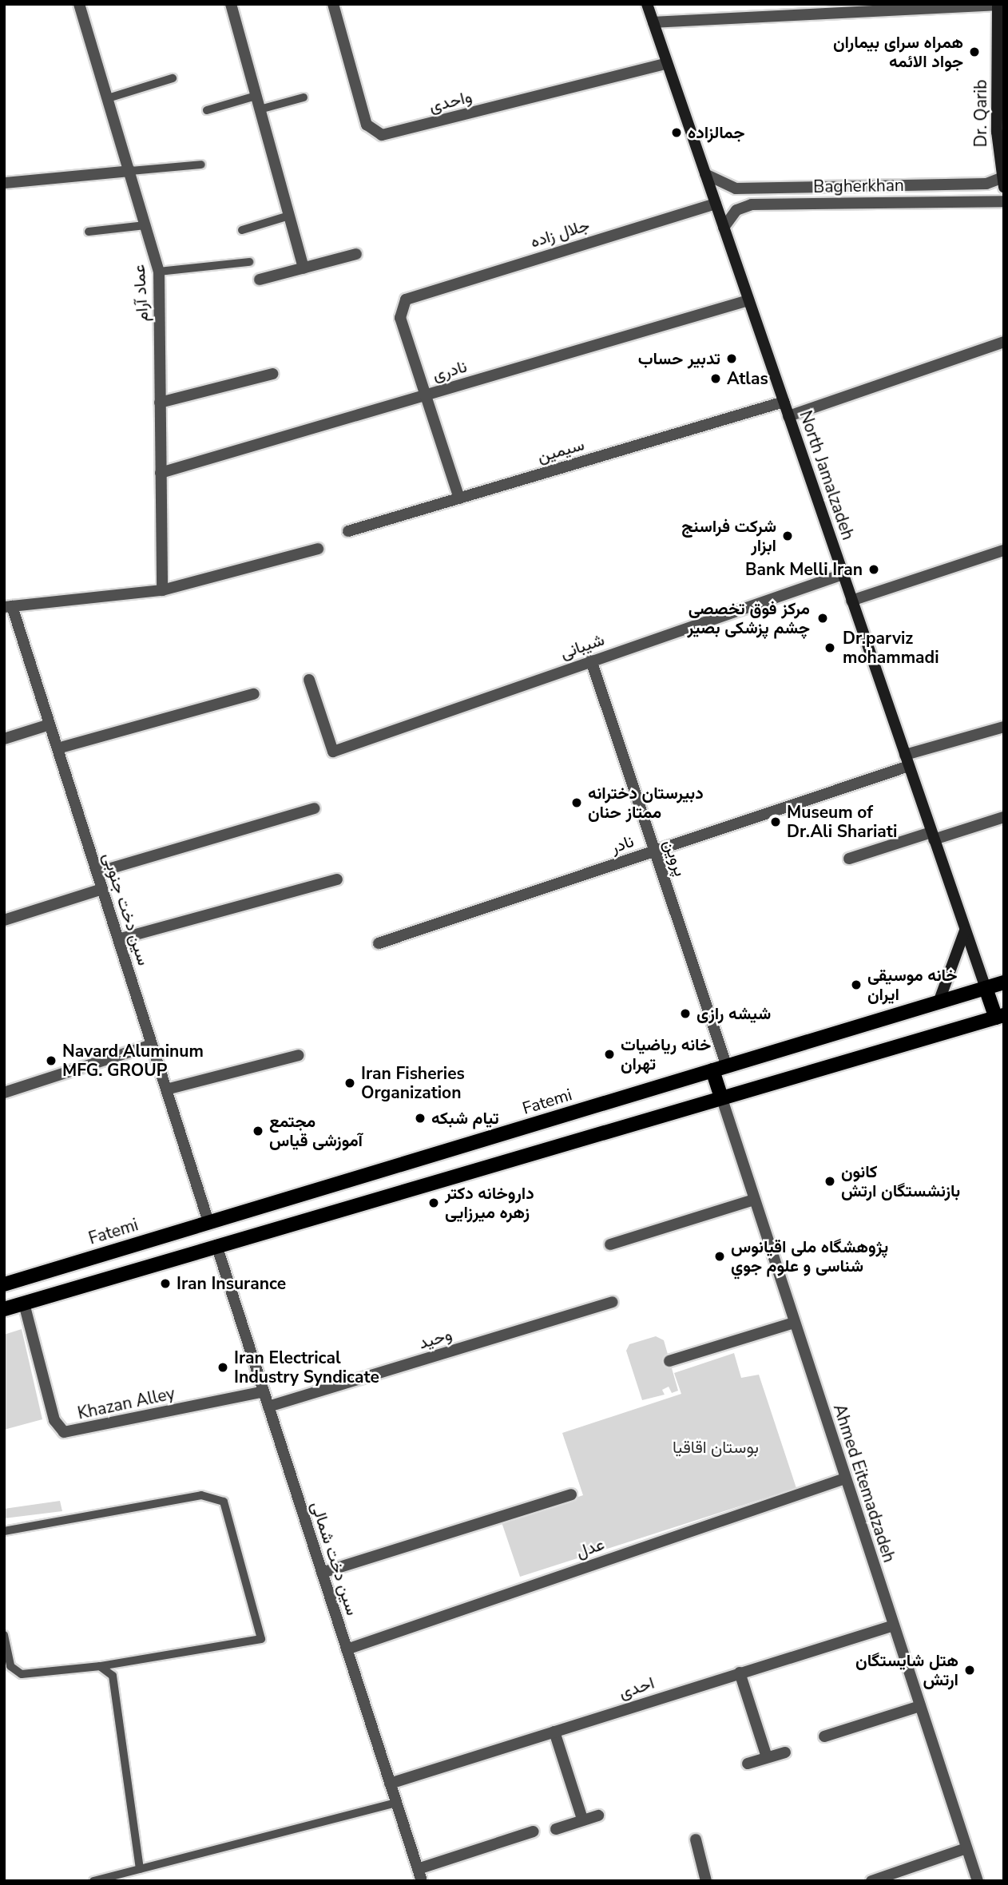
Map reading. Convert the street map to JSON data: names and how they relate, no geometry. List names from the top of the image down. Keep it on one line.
{"streets":{"main road":["Dr. Qarib","North Jamalzadeh","Fatemi"],"street":["واحدی","Bagherkhan","جلال زاده","عماد آرام","نادری","سیمین","شیبانی","نادر","پروین","سین دخت جنوبی","وحید","Khazan Alley","Ahmed Eitemadzadeh","عدل","سین دخت شمالی","احدی"]},"crossings":[["واحدی","North Jamalzadeh"],["Bagherkhan","North Jamalzadeh"],["جلال زاده","نادری"],["جلال زاده","North Jamalzadeh"],["عماد آرام","نادری"],["نادری","North Jamalzadeh"],["سیمین","North Jamalzadeh"],["North Jamalzadeh","شیبانی"],["North Jamalzadeh","نادر"],["North Jamalzadeh","Fatemi"],["شیبانی","پروین"],["نادر","پروین"],["پروین","Fatemi"],["سین دخت جنوبی","Fatemi"],["وحید","سین دخت شمالی"],["Khazan Alley","سین دخت شمالی"],["Ahmed Eitemadzadeh","عدل"],["Ahmed Eitemadzadeh","احدی"],["عدل","سین دخت شمالی"],["سین دخت شمالی","احدی"]],"parks":["بوستان اقاقیا"],"places":["همراه سرای بیماران جواد الائمه","جمالزاده","تدبیر حساب","Atlas","شرکت فراسنج ابزار","Bank Melli Iran","مرکز فوق تخصصی چشم پزشکی بصیر","Dr.parviz mohammadi","دبیرستان دخترانه ممتاز حنان","Museum of Dr.Ali Shariati","خانه موسیقی ایران","شیشه رازی","خانه ریاضیات تهران","Navard Aluminum MFG. GROUP","Iran Fisheries Organization","تیام شبکه","مجتمع آموزشی قیاس","کانون بازنشستگان ارتش","داروخانه دکتر زهره میرزایی","پژوهشگاه ملی اقیانوس شناسی و علوم جوي","Iran Insurance","Iran Electrical Industry Syndicate","هتل شایستگان ارتش"]}
